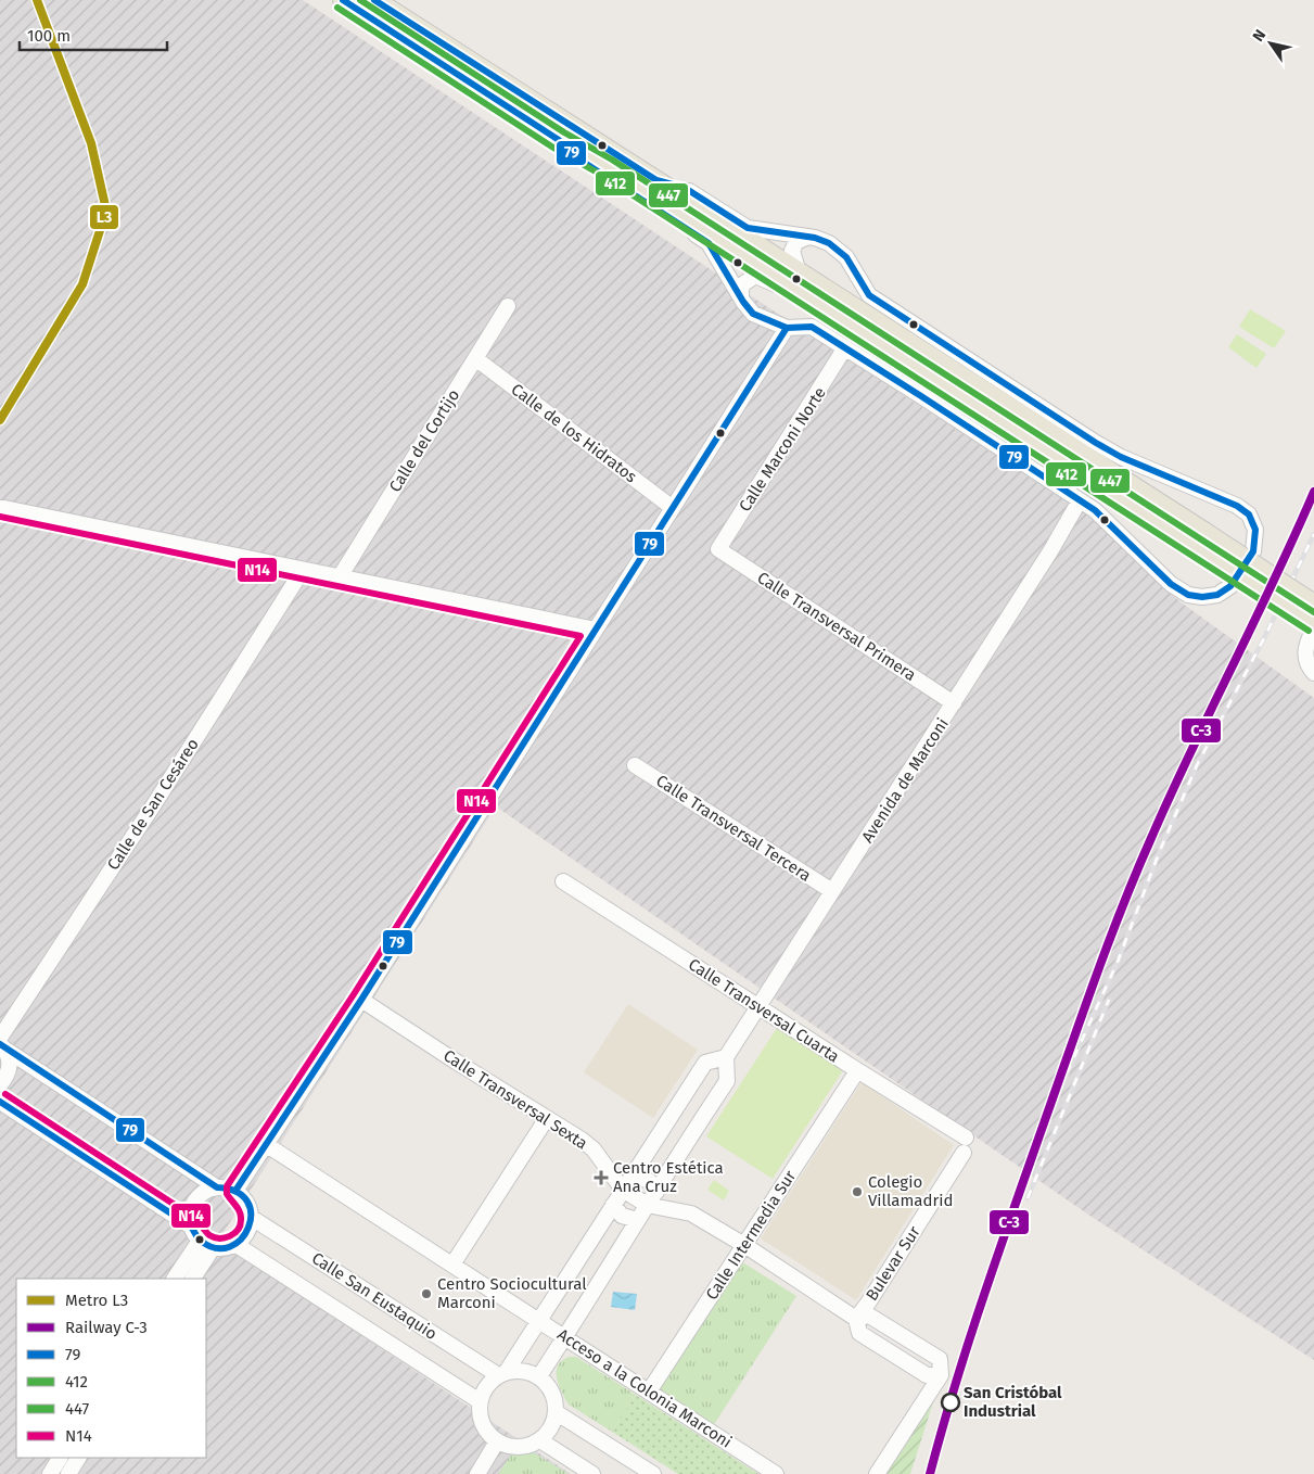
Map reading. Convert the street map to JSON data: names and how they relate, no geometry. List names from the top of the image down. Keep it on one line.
{"streets":{"street":["Calle de los Hidratos","Calle del Cortijo","Calle Marconi Norte","Calle Transversal Primera","Avenida de Marconi","Calle de San Cesáreo","Calle Transversal Tercera","Calle Transversal Cuarta","Calle Transversal Sexta","Calle Intermedia Sur","Bulevar Sur","Calle San Eustaquio","Acceso a la Colonia Marconi"]},"crossings":[["Calle de los Hidratos","Calle del Cortijo"],["Calle Marconi Norte","Calle Transversal Primera"],["Calle Transversal Primera","Avenida de Marconi"],["Avenida de Marconi","Calle Transversal Tercera"],["Avenida de Marconi","Calle Transversal Cuarta"],["Calle Transversal Sexta","Calle Intermedia Sur"],["Calle Transversal Sexta","Bulevar Sur"],["Calle Intermedia Sur","Acceso a la Colonia Marconi"]],"places":{"health":["Centro Estética Ana Cruz"],"other":["Colegio Villamadrid","Centro Sociocultural Marconi","San Cristóbal Industrial"]},"lines":["metro line L3","transit line 79","transit line 447","transit line 412","rail line C-3","transit line N14"],"legend":["Metro L3","Railway C-3","79","412","447","N14"],"scale_bar":"100 m","north":"top left"}
